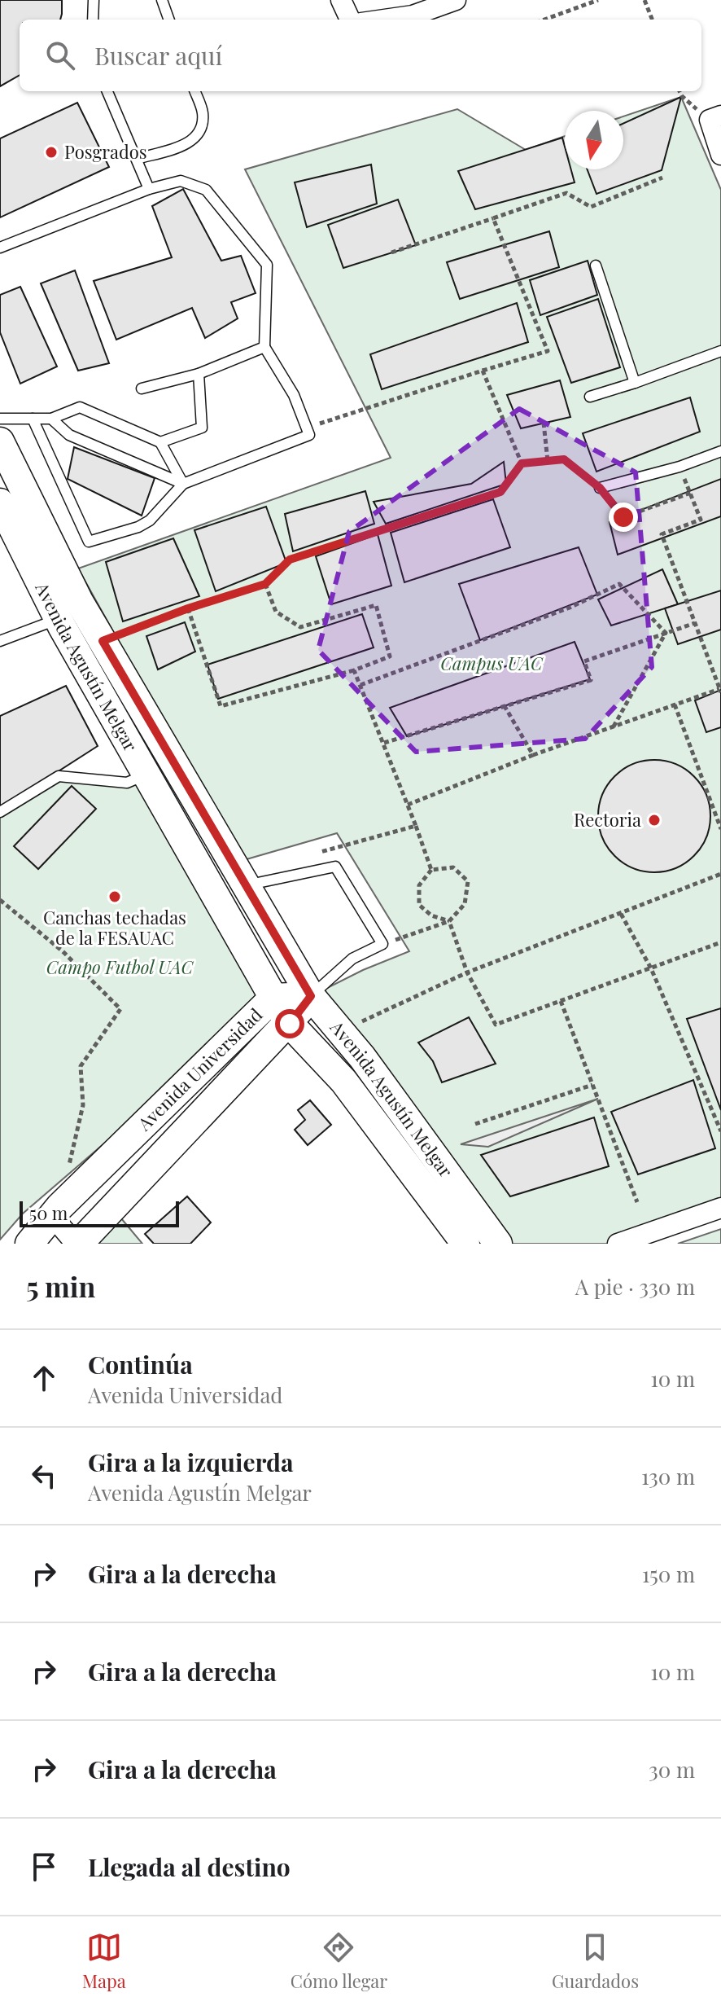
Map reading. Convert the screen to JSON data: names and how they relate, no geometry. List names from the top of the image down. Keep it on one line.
{"streets":{"main road":["Avenida Agustín Melgar","Avenida Universidad"]},"crossings":[["Avenida Agustín Melgar","Avenida Universidad"]],"parks":["Campus UAC","Campo Futbol UAC"],"places":["Posgrados","Rectoria","Canchas techadas de la FESAUAC"],"scale_bar":"50 m","north":"bottom","page":{"search":"Buscar aquí","scale":"50 m","heading":["5 min","A pie · 330 m"],"list":[["Continúa","Avenida Universidad","10 m"],["Gira a la izquierda","Avenida Agustín Melgar","130 m"],["Gira a la derecha","150 m"],["Gira a la derecha","10 m"],["Gira a la derecha","30 m"],"Llegada al destino"],"nav":["Mapa","Cómo llegar","Guardados"]}}
